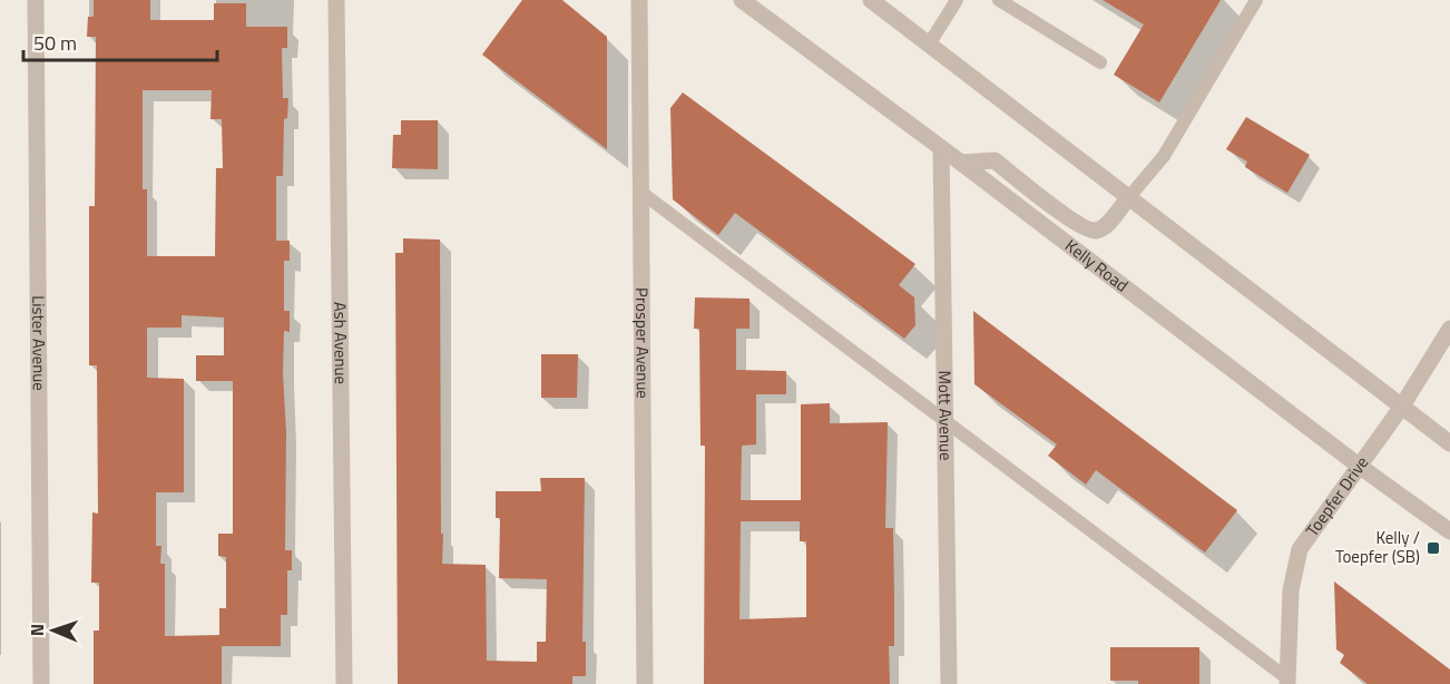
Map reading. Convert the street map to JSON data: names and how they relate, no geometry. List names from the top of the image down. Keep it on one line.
{"streets":{"street":["Kelly Road","Lister Avenue","Ash Avenue","Prosper Avenue","Mott Avenue","Toepfer Drive"]},"crossings":[["Kelly Road","Mott Avenue"],["Kelly Road","Toepfer Drive"]],"places":{"transit":["Kelly / Toepfer (SB)"]},"scale_bar":"50 m","north":"left"}
